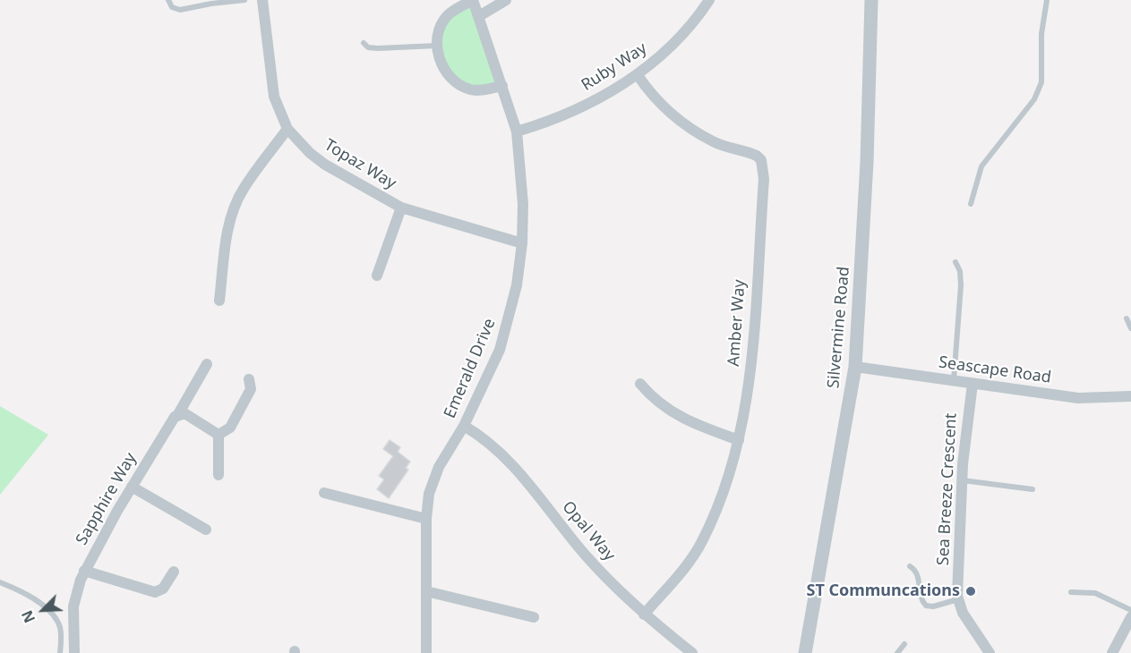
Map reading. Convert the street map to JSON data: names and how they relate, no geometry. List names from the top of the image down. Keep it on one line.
{"streets":{"street":["Ruby Way","Topaz Way","Amber Way","Silvermine Road","Emerald Drive","Seascape Road","Sea Breeze Crescent","Sapphire Way","Opal Way"]},"crossings":[["Ruby Way","Amber Way"],["Ruby Way","Emerald Drive"],["Topaz Way","Emerald Drive"],["Amber Way","Opal Way"],["Silvermine Road","Seascape Road"],["Emerald Drive","Opal Way"],["Seascape Road","Sea Breeze Crescent"]],"places":["ST Communcations"],"north":"bottom left"}
